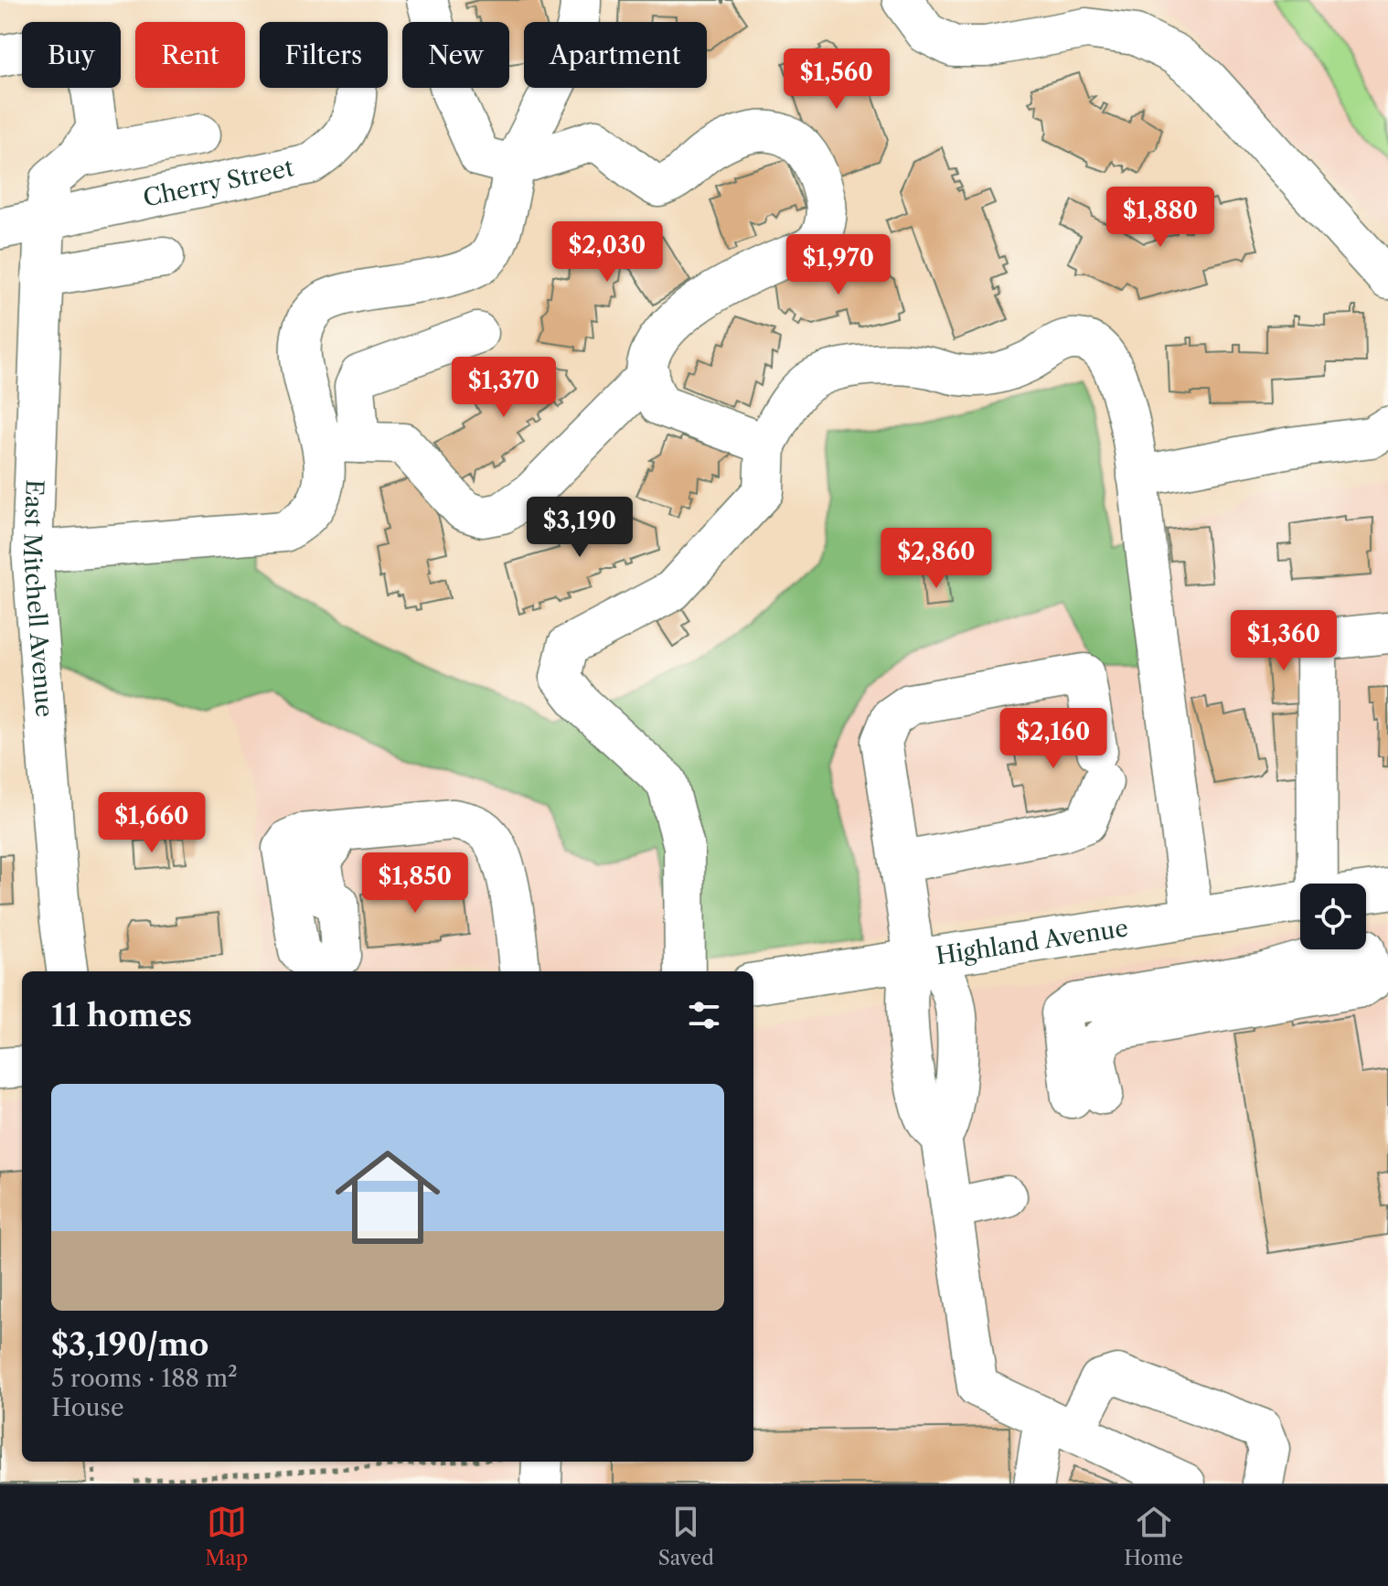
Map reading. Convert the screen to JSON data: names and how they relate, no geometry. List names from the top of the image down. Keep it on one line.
{"streets":{"main road":["Cherry Street","East Mitchell Avenue","Highland Avenue"]},"crossings":[["Cherry Street","East Mitchell Avenue"]],"page":{"chip":["Buy","Rent","Filters","New","Apartment"],"price":["$1,560","$1,880","$2,030","$1,970","$1,370","$3,190","$2,860","$1,360","$2,160","$1,660","$1,850"],"heading":"11 homes","list":[{"name":"$3,190/mo","note":"5 rooms · 188 m² · House"}],"tabs":["Map","Saved","Home"]}}
